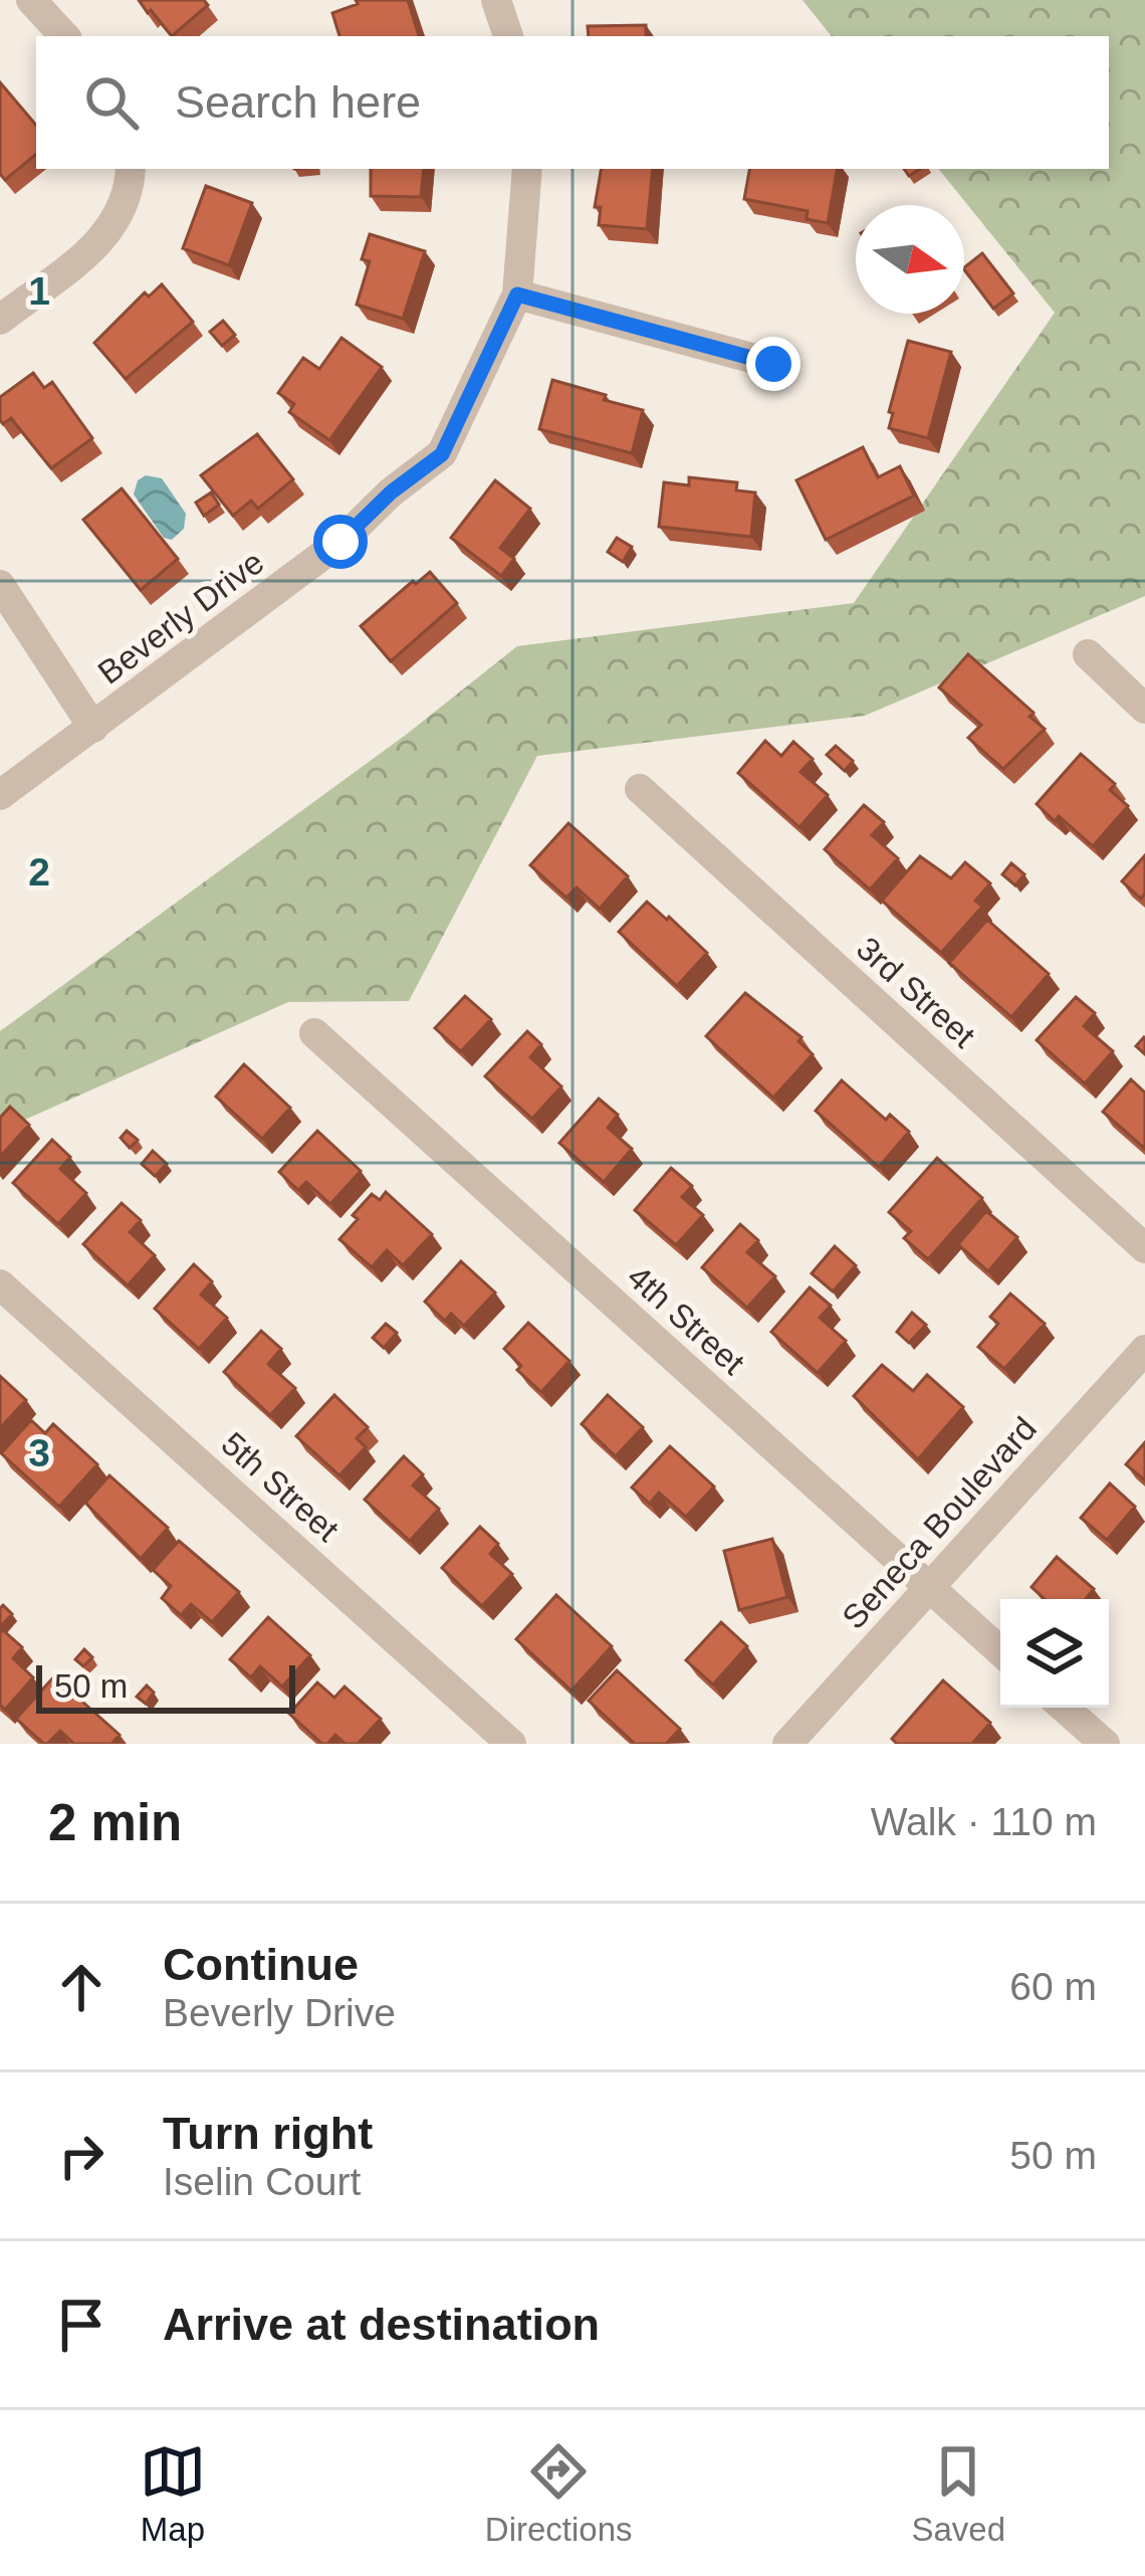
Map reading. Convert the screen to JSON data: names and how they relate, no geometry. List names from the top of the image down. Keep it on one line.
{"streets":{"street":["Beverly Drive","3rd Street","4th Street","5th Street","Seneca Boulevard"]},"crossings":[["4th Street","Seneca Boulevard"]],"scale_bar":"50 m","north":"right","page":{"search":"Search here","scale":"50 m","heading":["2 min","Walk · 110 m"],"list":[["Continue","Beverly Drive","60 m"],["Turn right","Iselin Court","50 m"],"Arrive at destination"],"nav":["Map","Directions","Saved"]},"grid":{"rows":["1","2","3"]}}
